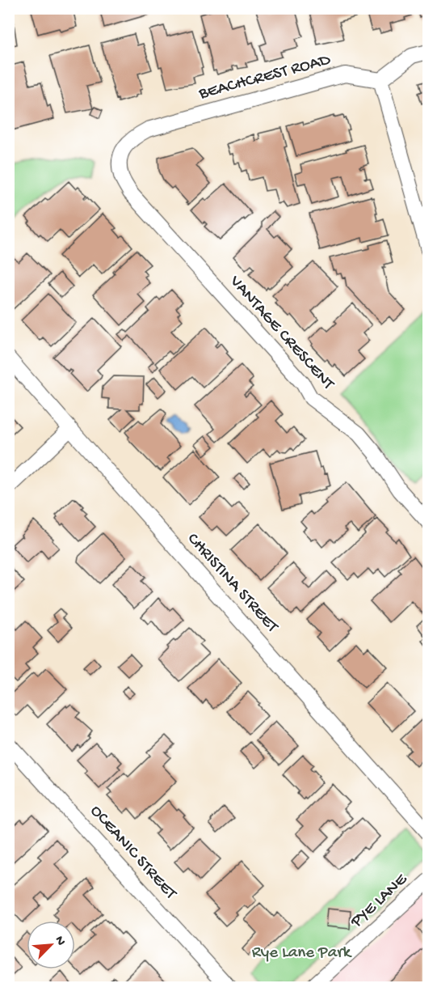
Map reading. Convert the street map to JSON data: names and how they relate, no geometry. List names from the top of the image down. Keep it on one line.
{"streets":{"street":["BEACHCREST ROAD","VANTAGE CRESCENT","CHRISTINA STREET","OCEANIC STREET","PYE LANE"]},"crossings":[["BEACHCREST ROAD","VANTAGE CRESCENT"]],"parks":["Rye Lane Park"],"north":"top right"}
